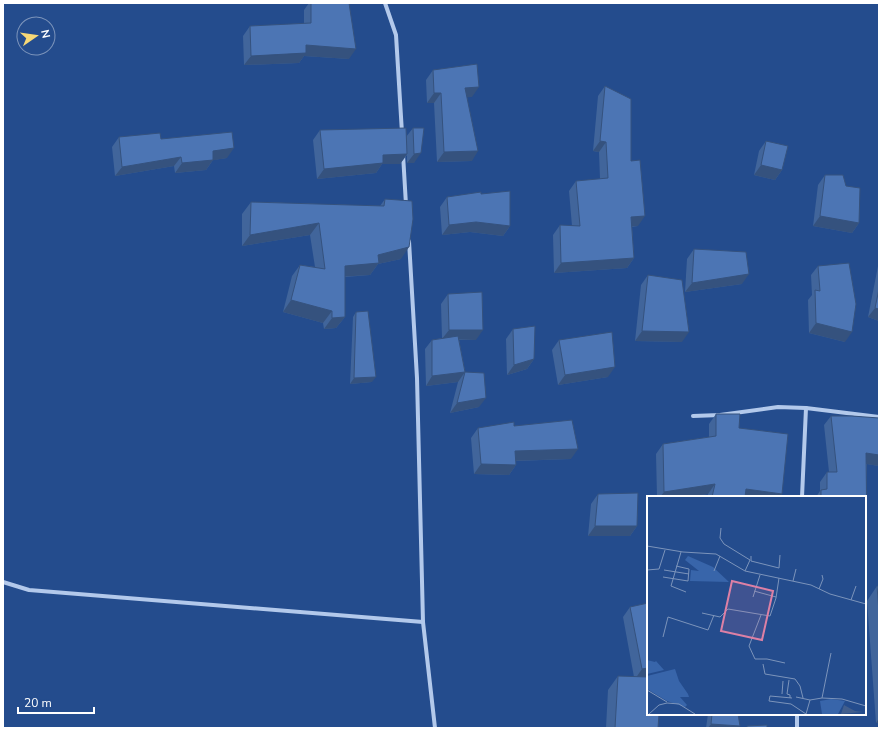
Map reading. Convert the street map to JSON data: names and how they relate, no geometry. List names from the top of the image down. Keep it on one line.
{"scale_bar":"20 m","north":"right"}
